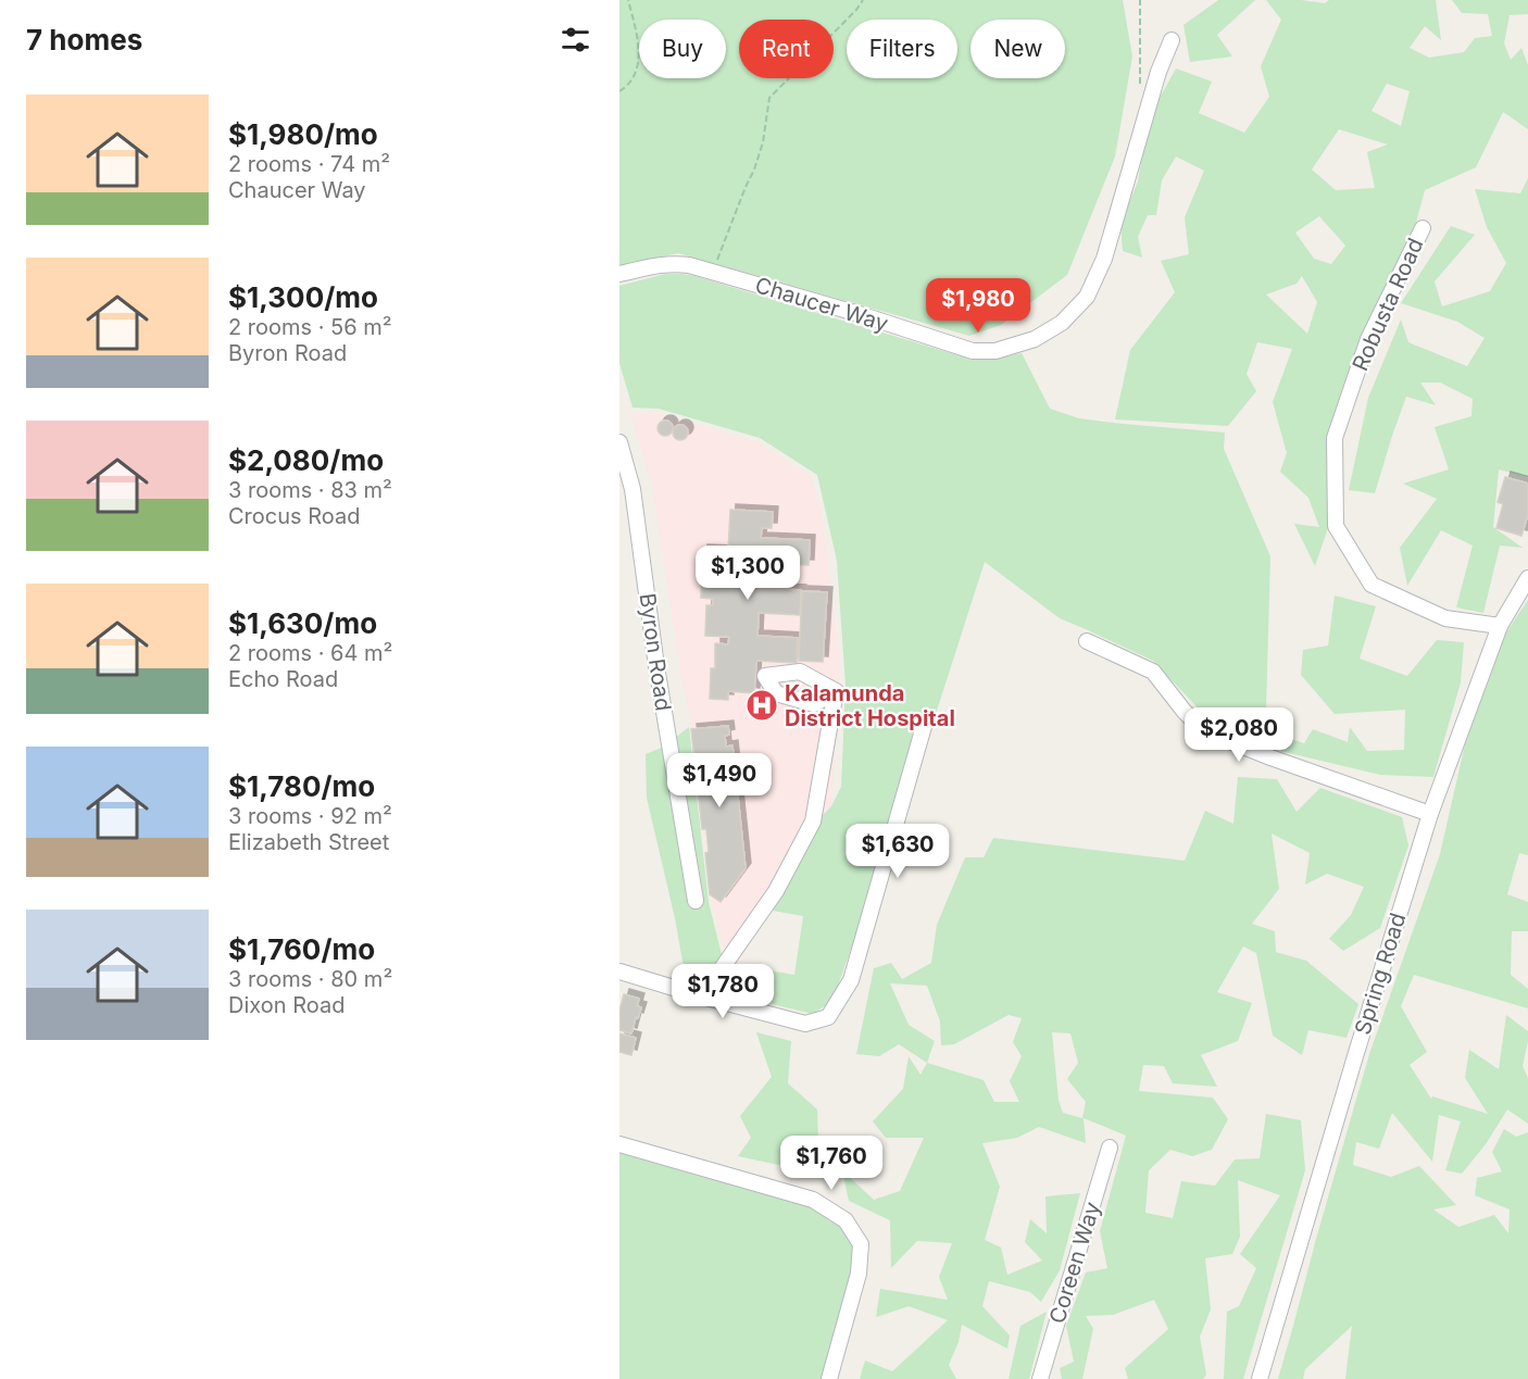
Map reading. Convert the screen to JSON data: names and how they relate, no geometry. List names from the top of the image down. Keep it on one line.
{"streets":{"street":["Chaucer Way","Robusta Road","Byron Road","Spring Road","Coreen Way"]},"crossings":[["Robusta Road","Spring Road"]],"places":{"hospital":["Kalamunda District Hospital"]},"page":{"heading":"7 homes","chip":["Buy","Rent","Filters","New"],"list":[{"name":"$1,980/mo","note":"2 rooms · 74 m² · Chaucer Way"},{"name":"$1,300/mo","note":"2 rooms · 56 m² · Byron Road"},{"name":"$2,080/mo","note":"3 rooms · 83 m² · Crocus Road"},{"name":"$1,630/mo","note":"2 rooms · 64 m² · Echo Road"},{"name":"$1,780/mo","note":"3 rooms · 92 m² · Elizabeth Street"},{"name":"$1,760/mo","note":"3 rooms · 80 m² · Dixon Road"}],"price":["$1,980","$1,300","$2,080","$1,490","$1,630","$1,780","$1,760"]}}
